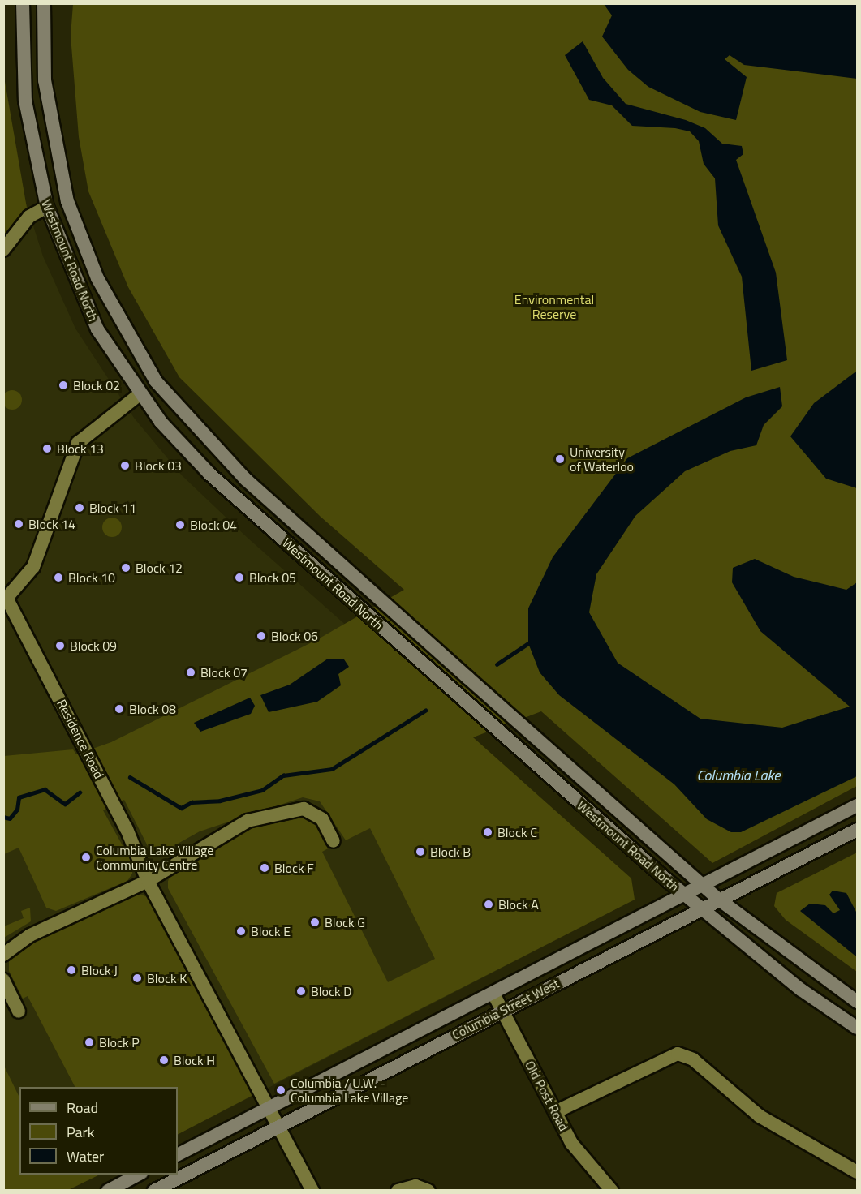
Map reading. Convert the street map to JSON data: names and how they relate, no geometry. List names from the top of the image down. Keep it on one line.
{"streets":{"main road":["Westmount Road North","Columbia Street West"],"street":["Residence Road","Old Post Road"]},"crossings":[["Westmount Road North","Residence Road"],["Westmount Road North","Columbia Street West"],["Residence Road","Columbia Street West"],["Columbia Street West","Old Post Road"]],"water":["Columbia Lake"],"parks":["Environmental Reserve"],"places":["Block 02","Block 13","University of Waterloo","Block 03","Block 11","Block 14","Block 04","Block 12","Block 10","Block 05","Block 06","Block 09","Block 07","Block 08","Block C","Block B","Columbia Lake Village Community Centre","Block F","Block A","Block G","Block E","Block J","Block K","Block D","Block P","Block H","Columbia / U.W. - Columbia Lake Village"],"legend":["Road","Park","Water"]}
